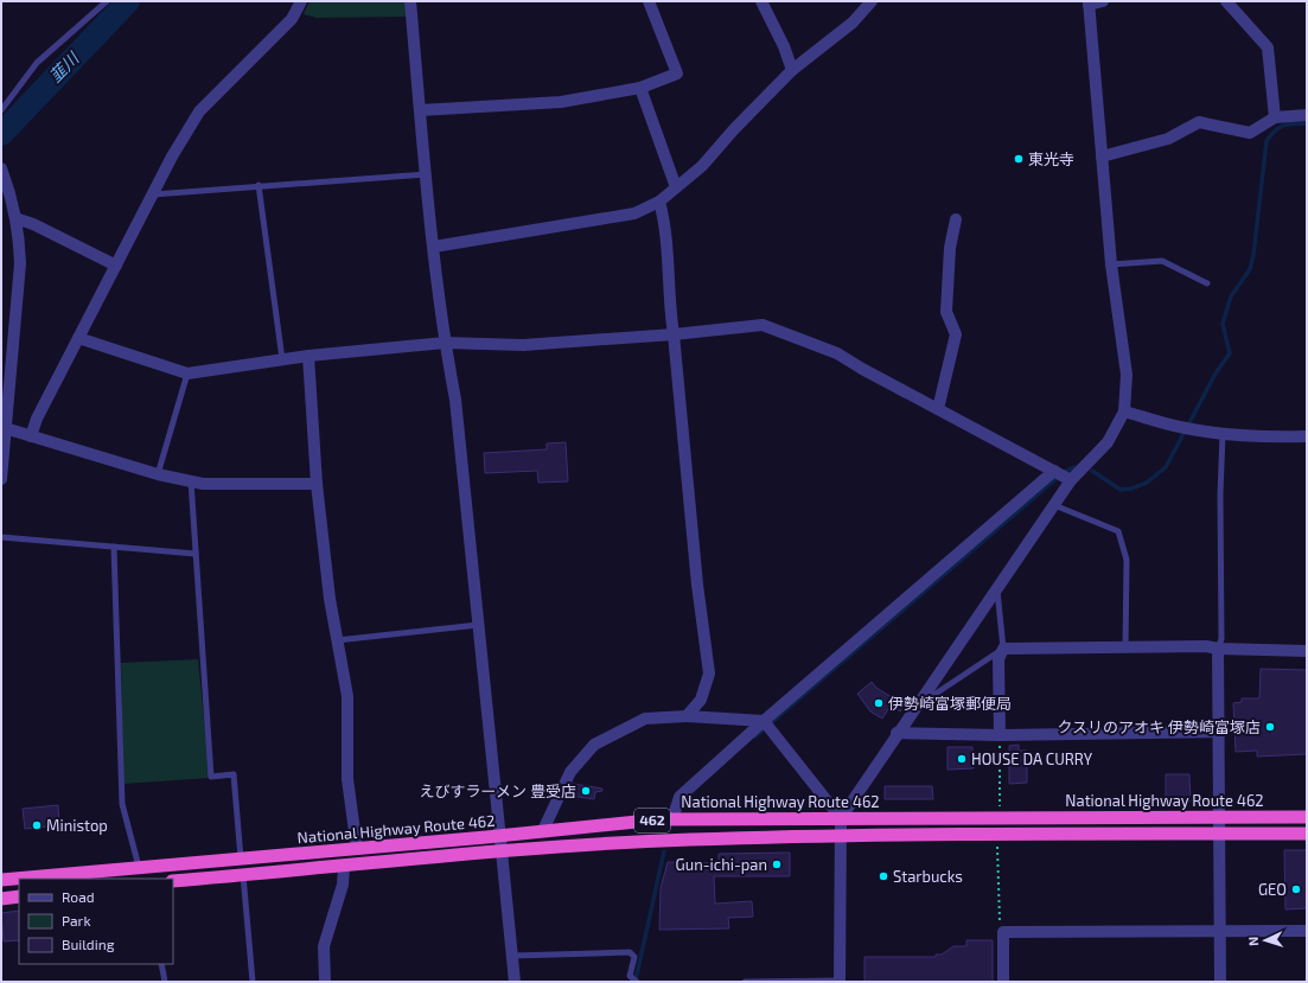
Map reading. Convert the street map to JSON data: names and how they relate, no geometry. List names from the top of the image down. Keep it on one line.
{"streets":{"highway":["National Highway Route 462","462"]},"water":["韮川"],"places":["東光寺","伊勢崎富塚郵便局","クスリのアオキ 伊勢崎富塚店","HOUSE DA CURRY","えびすラーメン 豊受店","Ministop","Gun-ichi-pan","Starbucks","GEO"],"legend":["Road","Park","Building"],"north":"left"}
